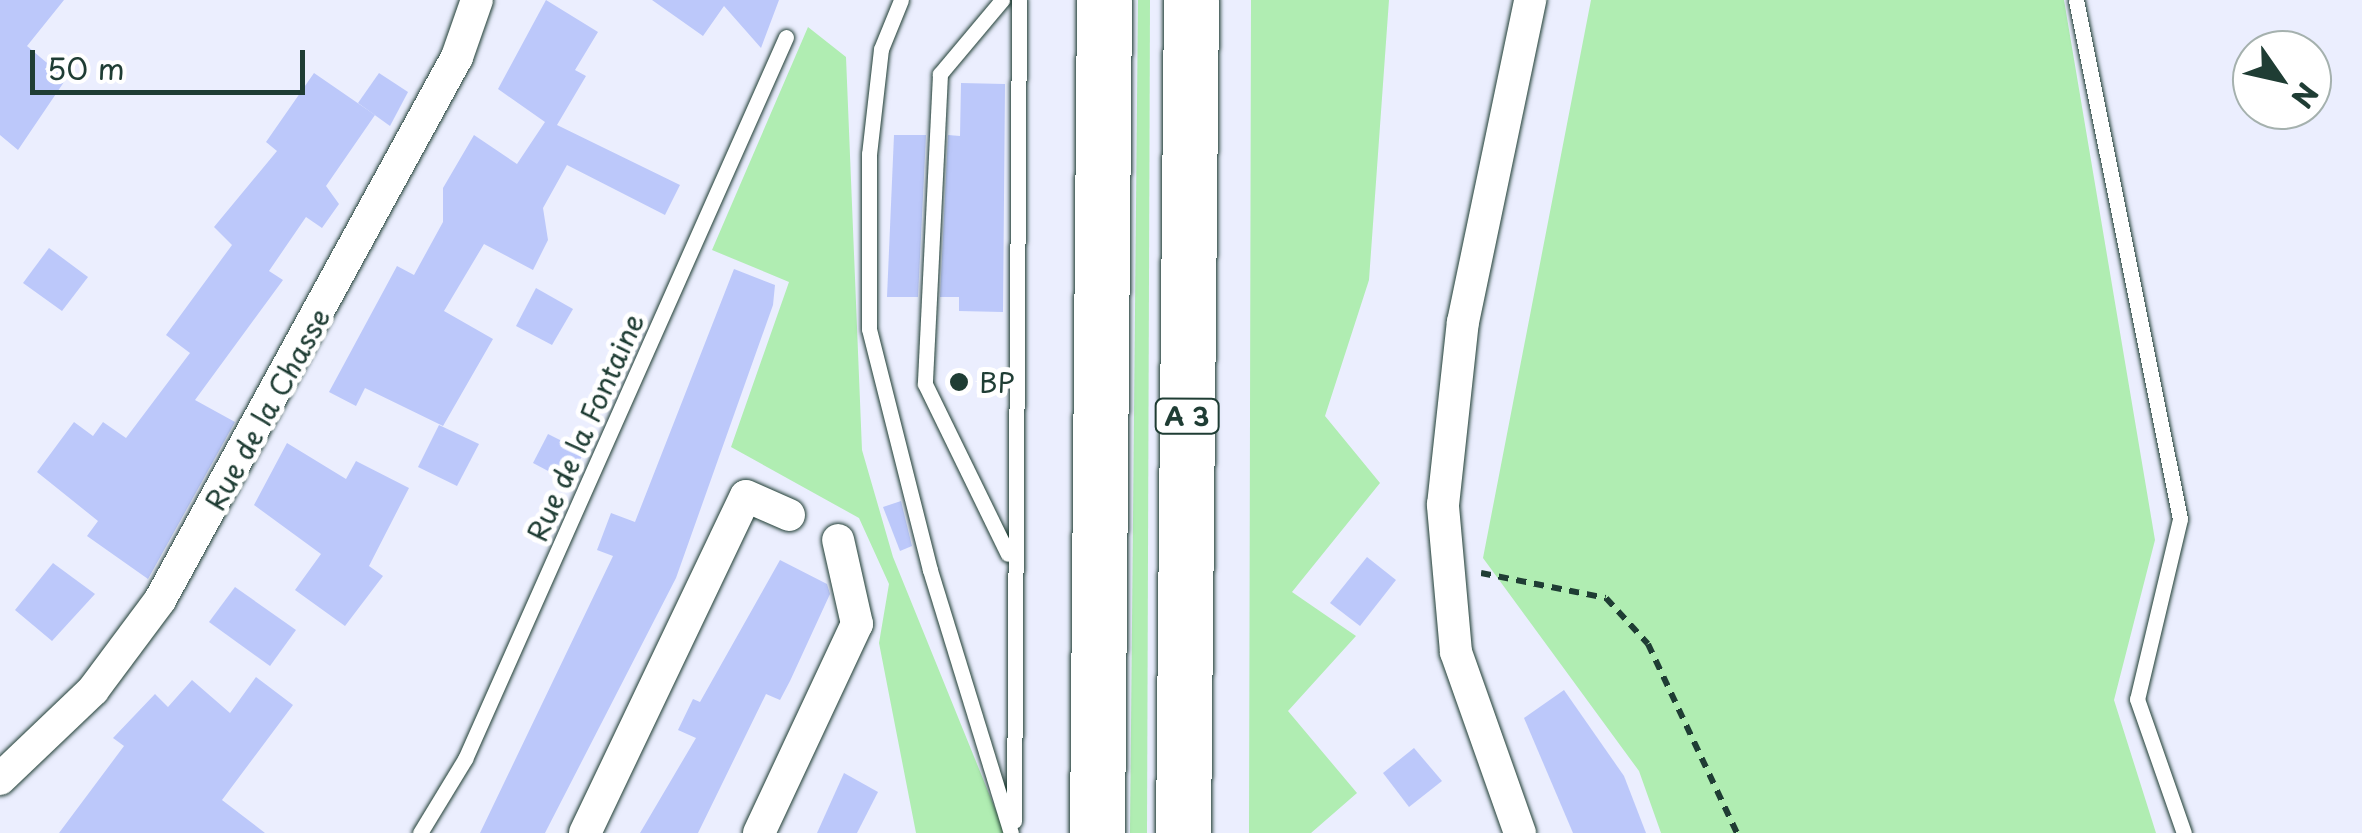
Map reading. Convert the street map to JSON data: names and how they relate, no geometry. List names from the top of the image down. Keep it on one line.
{"streets":{"highway":["A 3"],"street":["Rue de la Chasse"],"lane":["Rue de la Fontaine"]},"places":["BP"],"scale_bar":"50 m","north":"bottom right"}
